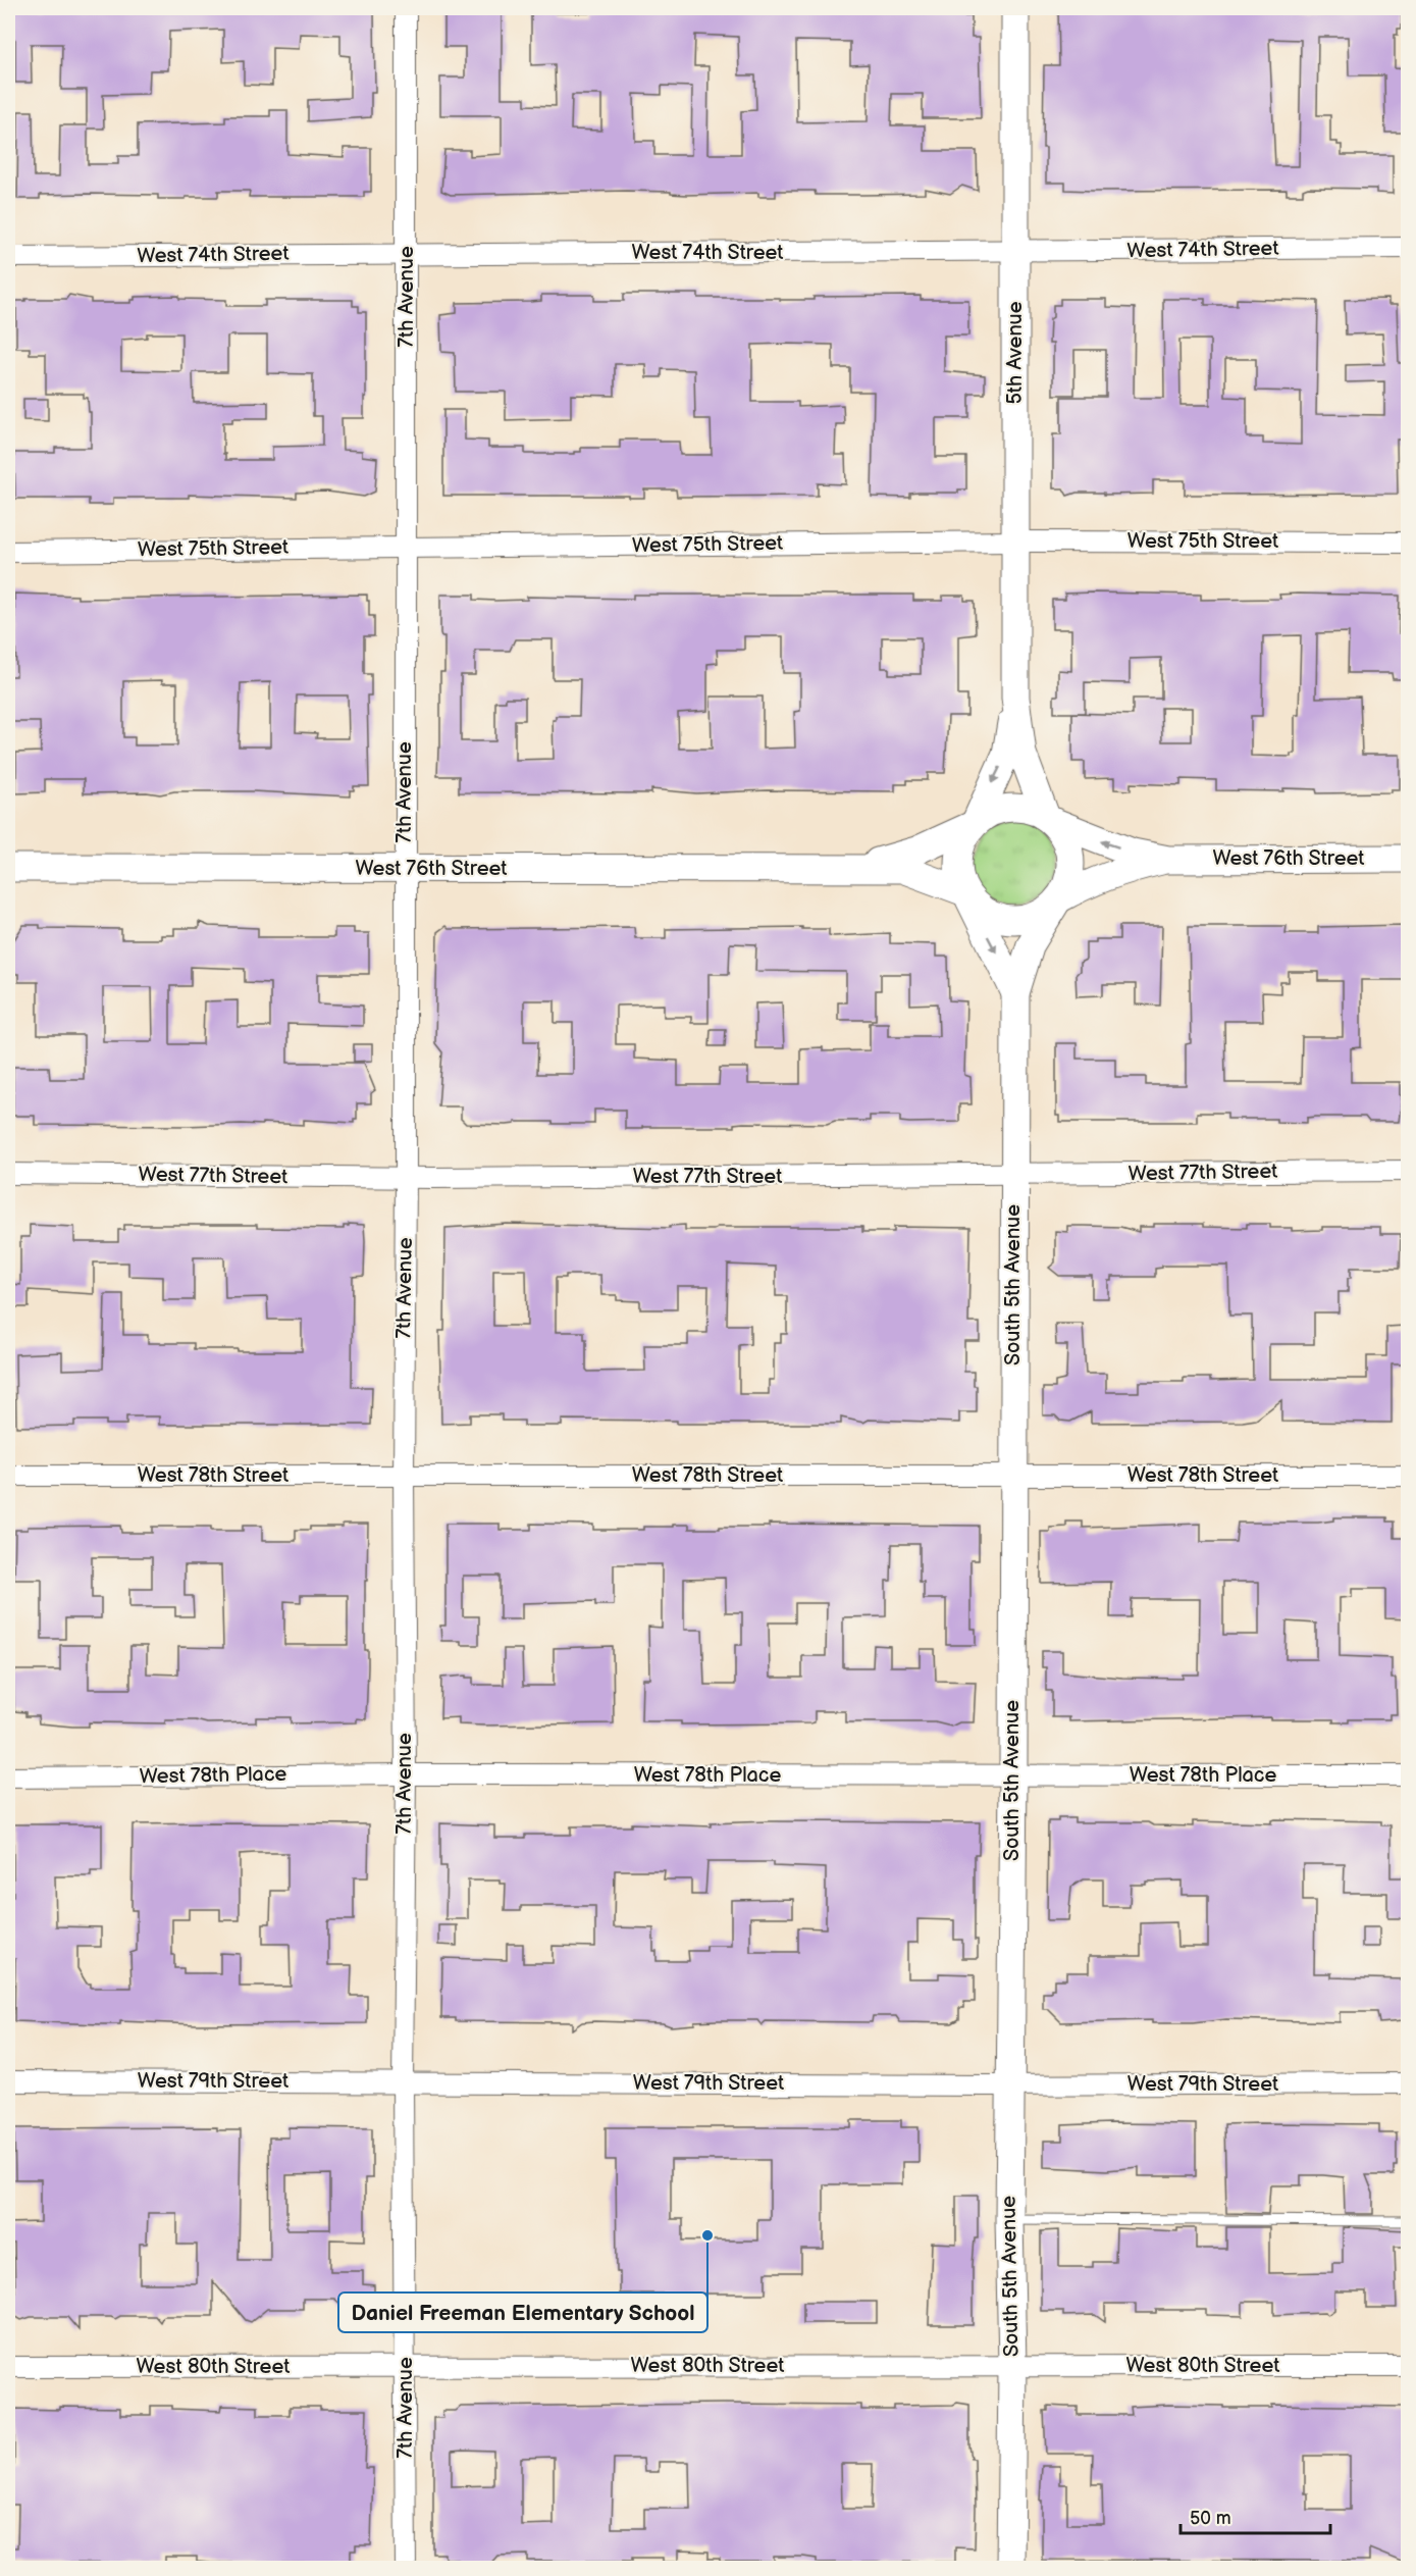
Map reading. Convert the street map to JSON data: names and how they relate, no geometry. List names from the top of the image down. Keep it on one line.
{"streets":{"street":["West 74th Street","7th Avenue","5th Avenue","West 75th Street","West 76th Street","West 77th Street","South 5th Avenue","West 78th Street","West 78th Place","West 79th Street","West 80th Street"]},"crossings":[["West 74th Street","7th Avenue"],["West 74th Street","5th Avenue"],["7th Avenue","West 75th Street"],["7th Avenue","West 76th Street"],["7th Avenue","West 77th Street"],["7th Avenue","West 78th Street"],["7th Avenue","West 78th Place"],["7th Avenue","West 79th Street"],["7th Avenue","West 80th Street"],["5th Avenue","West 75th Street"],["5th Avenue","West 76th Street"],["5th Avenue","South 5th Avenue"],["West 76th Street","South 5th Avenue"],["West 77th Street","South 5th Avenue"],["South 5th Avenue","West 78th Street"],["South 5th Avenue","West 78th Place"],["South 5th Avenue","West 79th Street"],["South 5th Avenue","West 80th Street"]],"places":["Daniel Freeman Elementary School"],"scale_bar":"50 m"}
